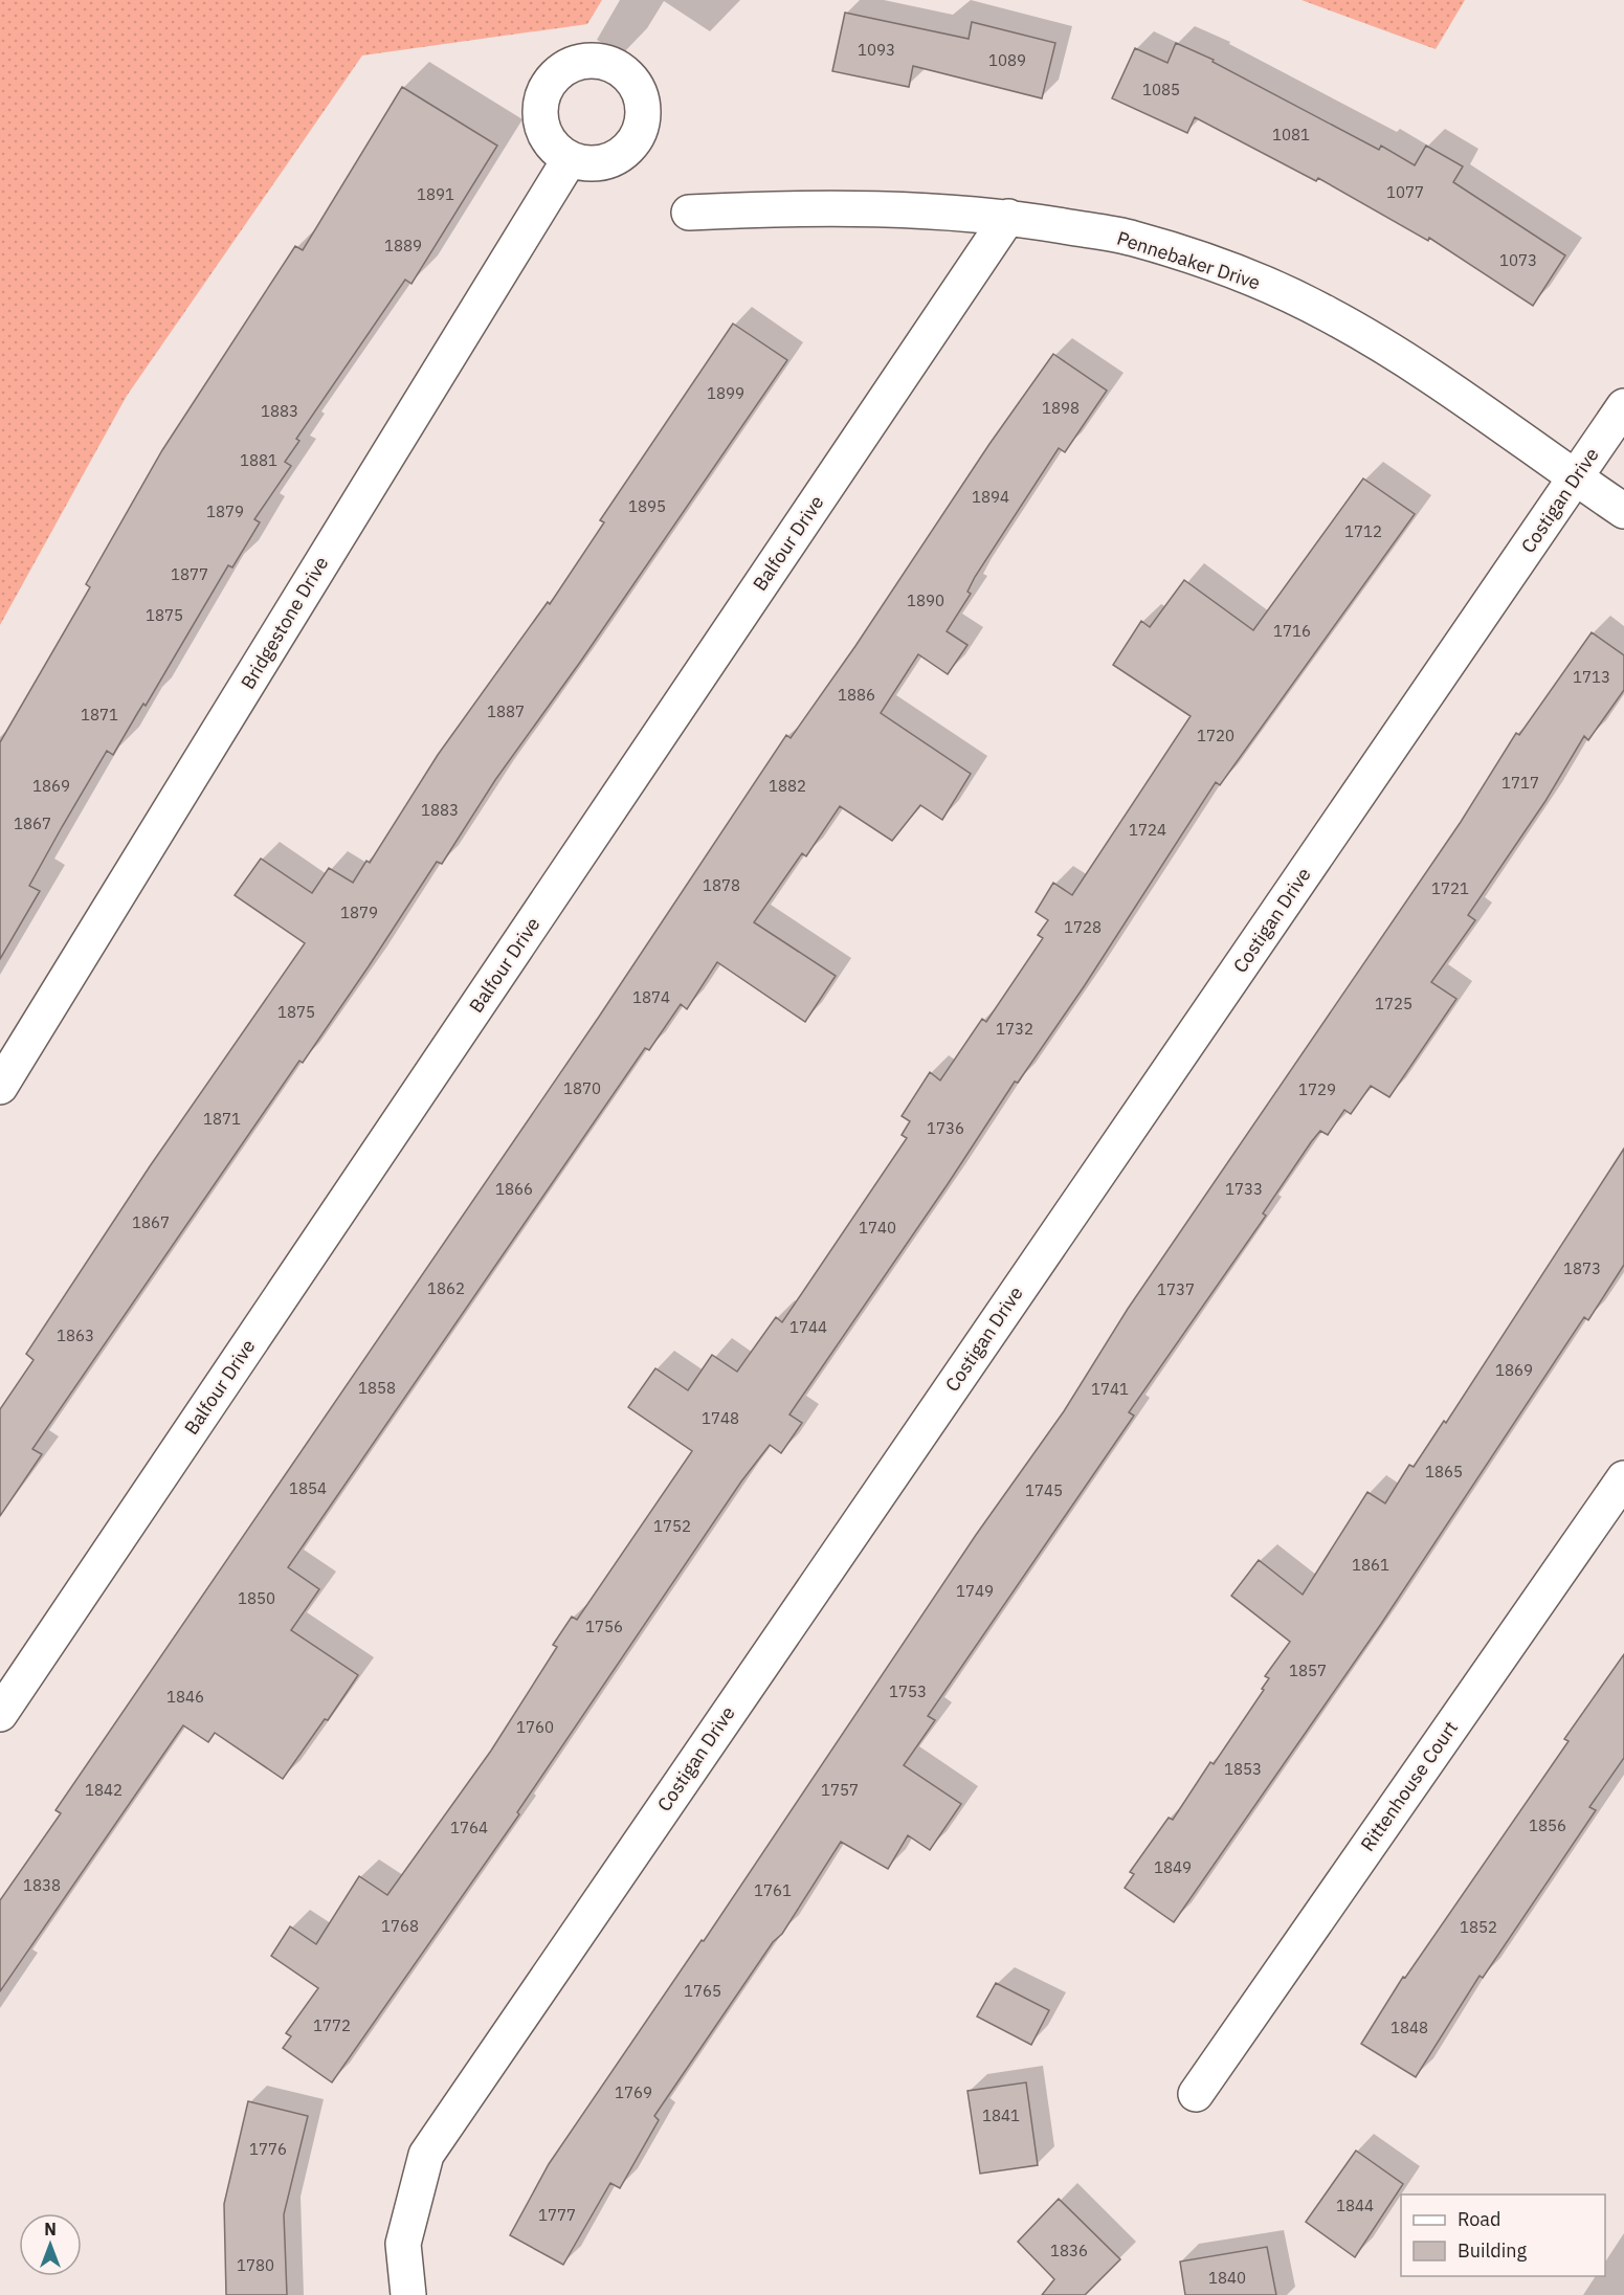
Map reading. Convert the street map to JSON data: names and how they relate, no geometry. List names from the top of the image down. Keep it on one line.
{"streets":{"street":["Pennebaker Drive","Costigan Drive","Balfour Drive","Bridgestone Drive","Rittenhouse Court"]},"crossings":[["Pennebaker Drive","Costigan Drive"],["Pennebaker Drive","Balfour Drive"]],"house_numbers":["1093","1089","1085","1081","1077","1891","1889","1073","1899","1898","1883","1881","1894","1895","1879","1712","1877","1890","1875","1716","1713","1886","1887","1871","1720","1717","1869","1882","1883","1867","1724","1878","1721","1879","1728","1874","1725","1875","1732","1870","1729","1871","1736","1866","1733","1867","1740","1873","1862","1737","1744","1863","1869","1858","1741","1748","1865","1854","1745","1752","1861","1749","1850","1756","1857","1753","1846","1760","1853","1842","1757","1856","1764","1849","1838","1761","1768","1852","1765","1772","1848","1769","1841","1776","1844","1777","1836","1780","1840"],"legend":["Road","Building"],"north":"top"}
